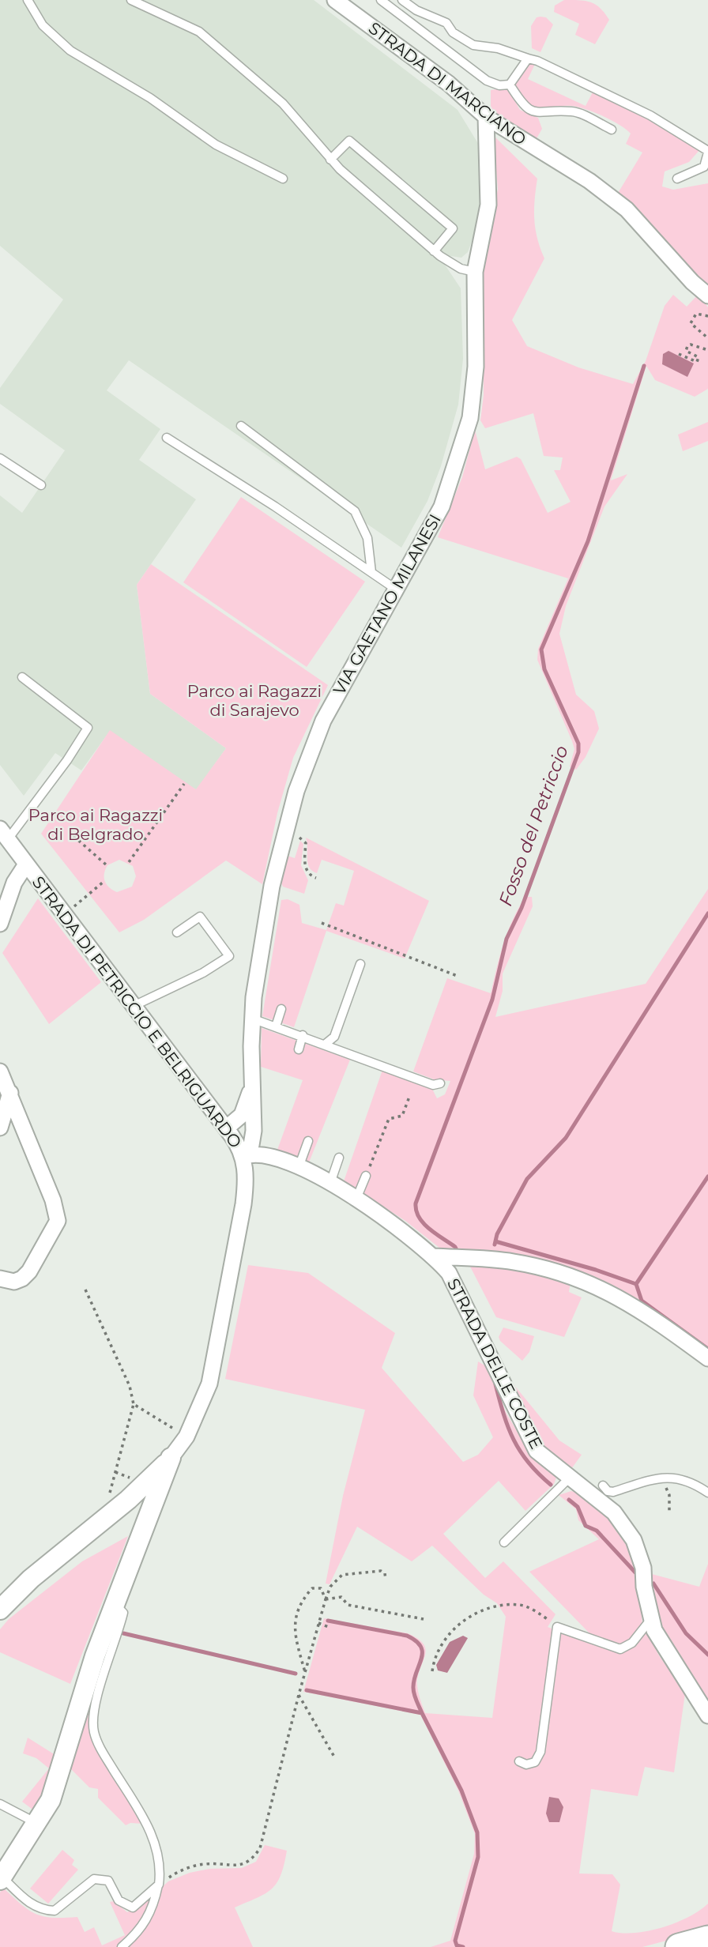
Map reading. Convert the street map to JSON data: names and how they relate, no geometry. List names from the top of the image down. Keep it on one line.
{"streets":{"street":["STRADA DI MARCIANO","VIA GAETANO MILANESI","STRADA DI PETRICCIO E BELRIGUARDO","STRADA DELLE COSTE"]},"crossings":[["STRADA DI MARCIANO","VIA GAETANO MILANESI"],["VIA GAETANO MILANESI","STRADA DI PETRICCIO E BELRIGUARDO"],["VIA GAETANO MILANESI","STRADA DELLE COSTE"],["STRADA DI PETRICCIO E BELRIGUARDO","STRADA DELLE COSTE"]],"water":["Fosso del Petriccio"],"parks":["Parco ai Ragazzi di Sarajevo","Parco ai Ragazzi di Belgrado"]}
